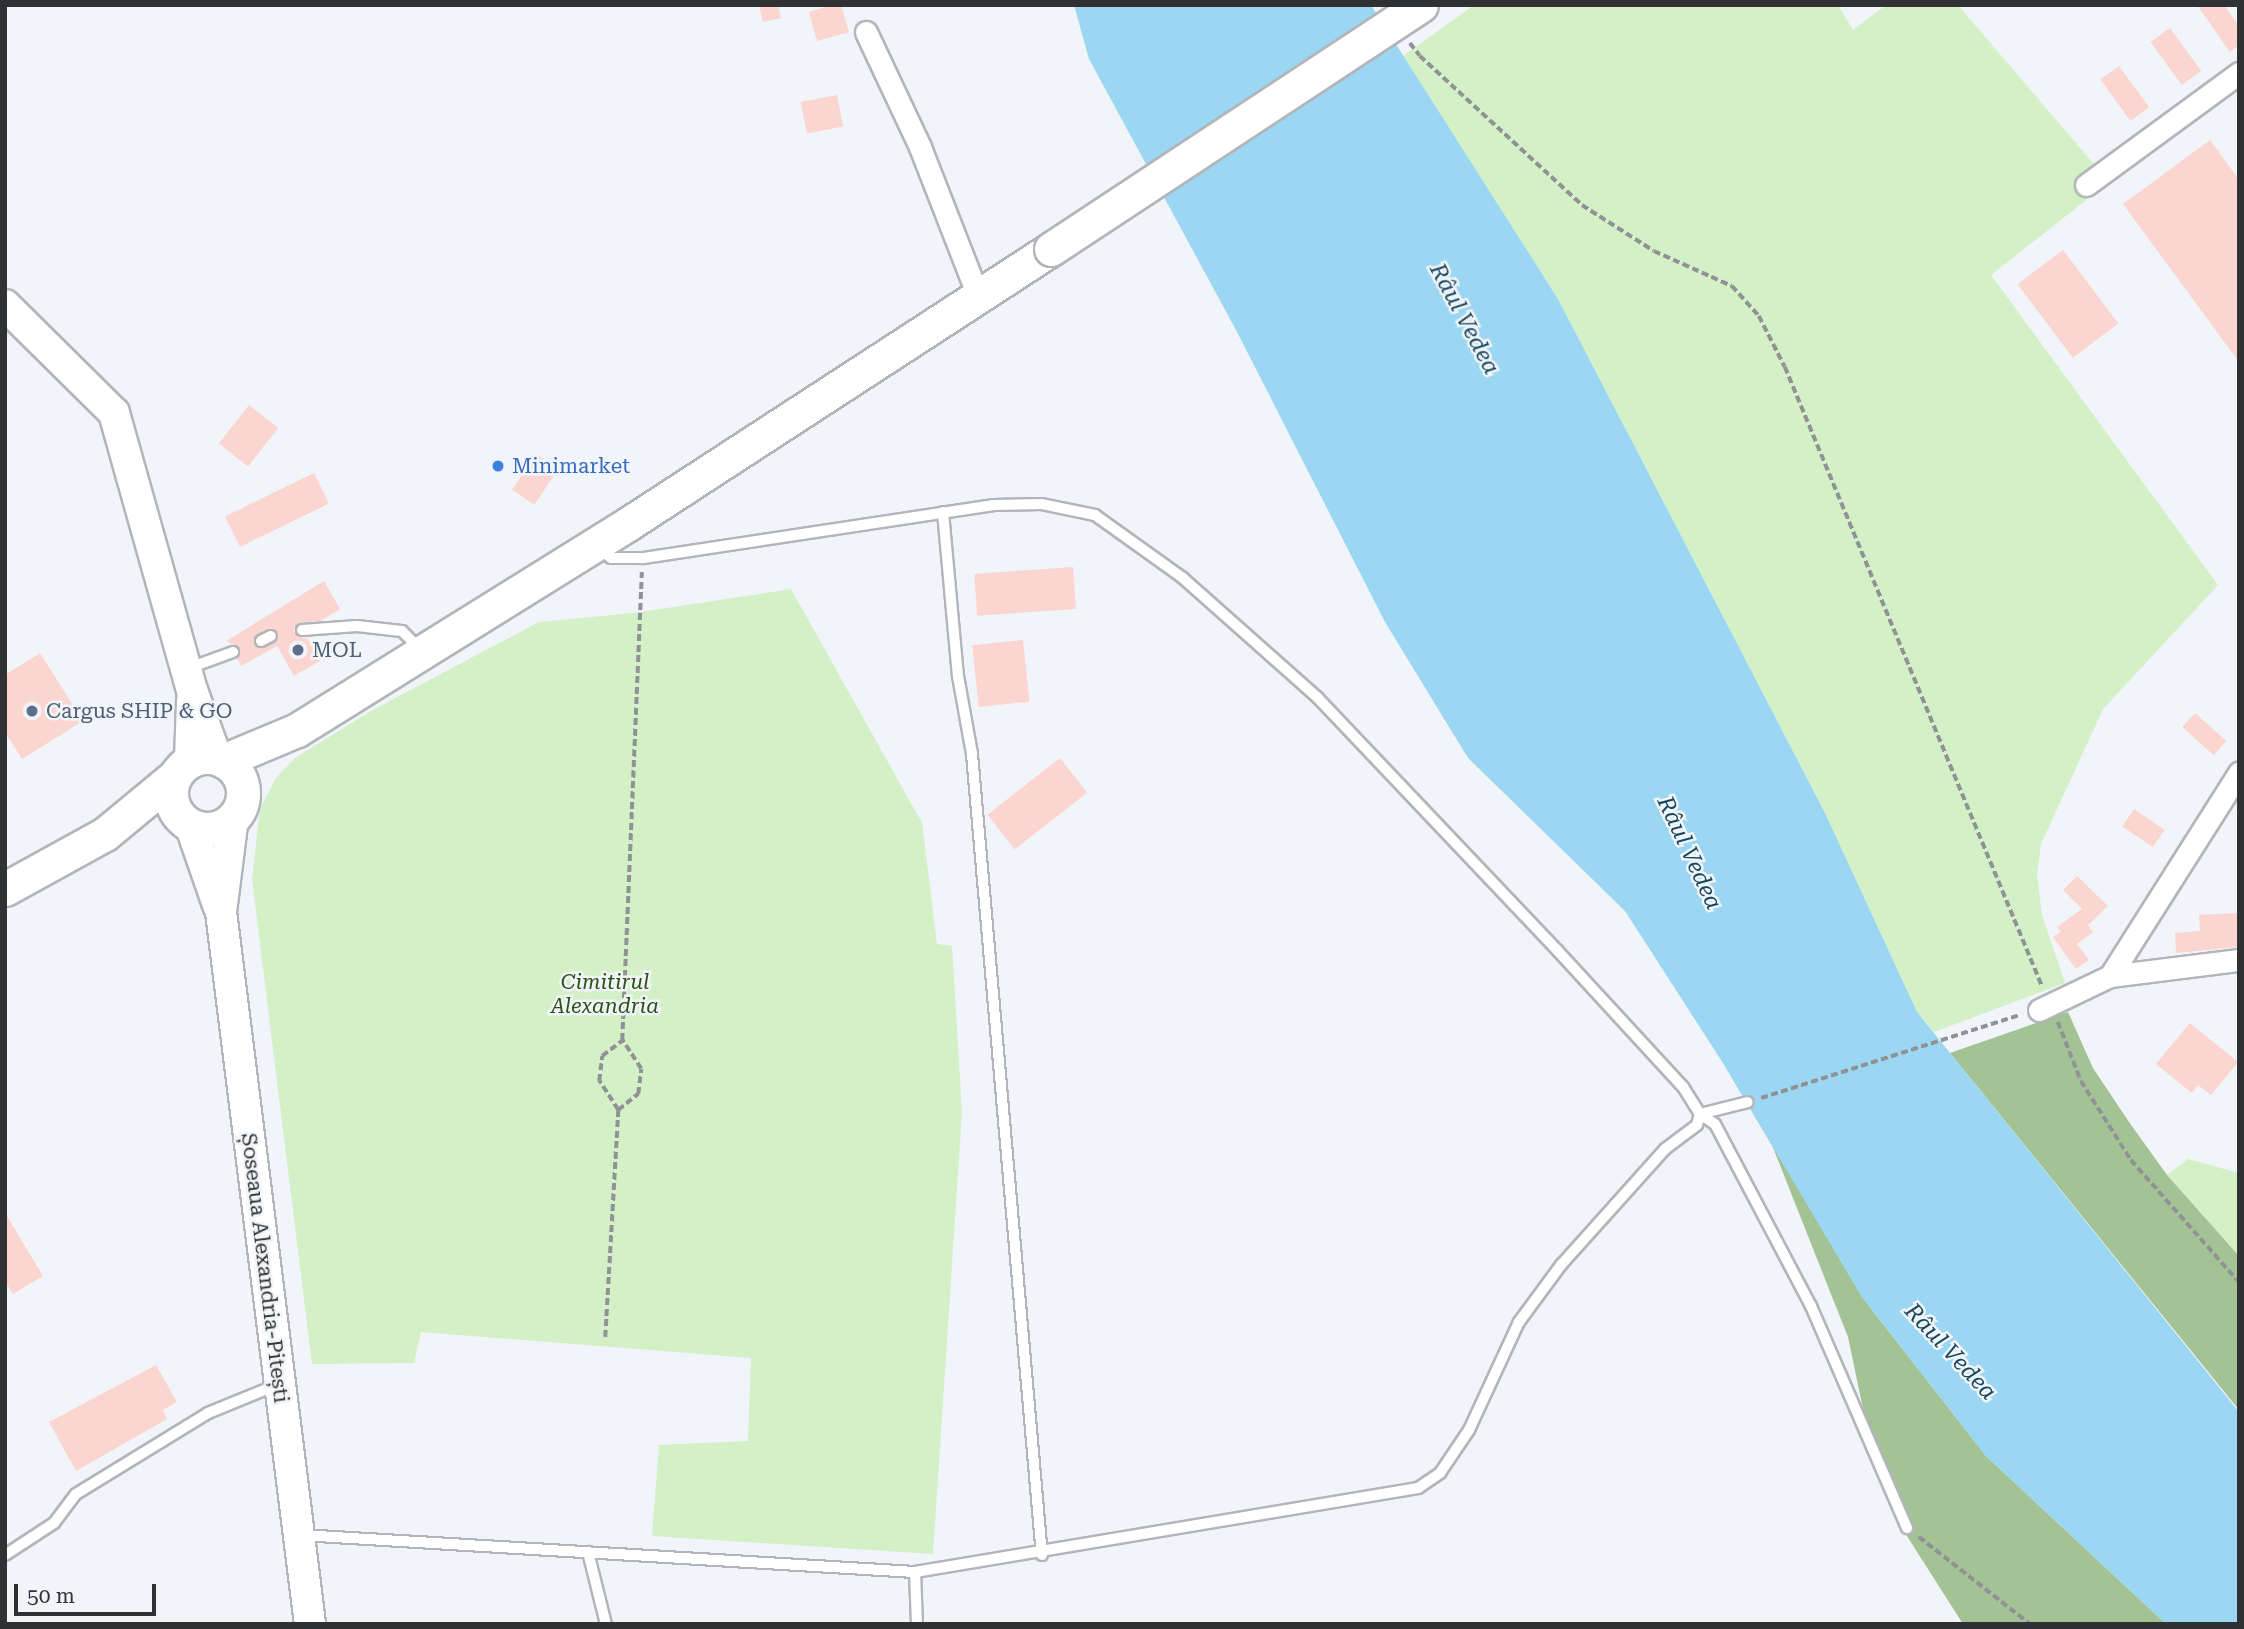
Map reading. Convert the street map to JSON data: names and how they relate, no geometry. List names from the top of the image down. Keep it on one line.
{"streets":{"main road":["Șoseaua Alexandria-Pitești"]},"water":["Râul Vedea"],"parks":["Cimitirul Alexandria"],"places":["Minimarket","MOL","Cargus SHIP & GO"],"scale_bar":"50 m"}
